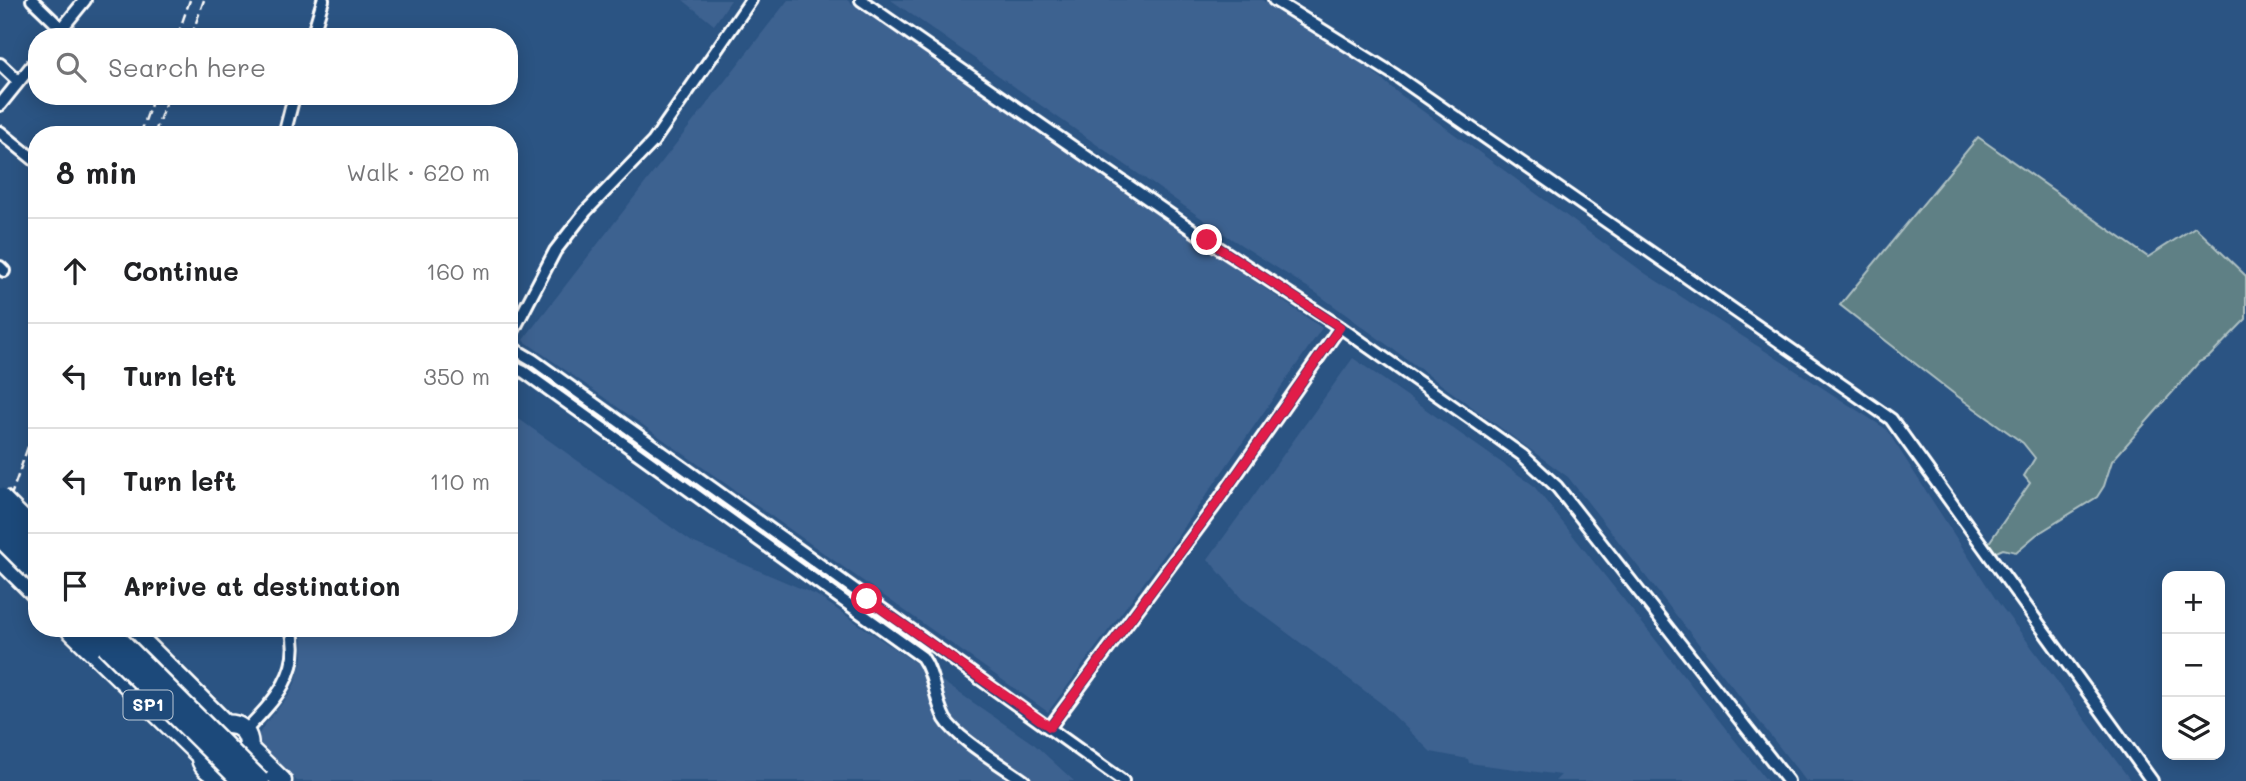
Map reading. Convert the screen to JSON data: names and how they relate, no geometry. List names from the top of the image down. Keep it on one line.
{"streets":{"main road":["SP1"]},"page":{"search":"Search here","heading":["8 min","Walk · 620 m"],"list":[["Continue","160 m"],["Turn left","350 m"],["Turn left","110 m"],"Arrive at destination"],"map_buttons":["+","−"]}}
